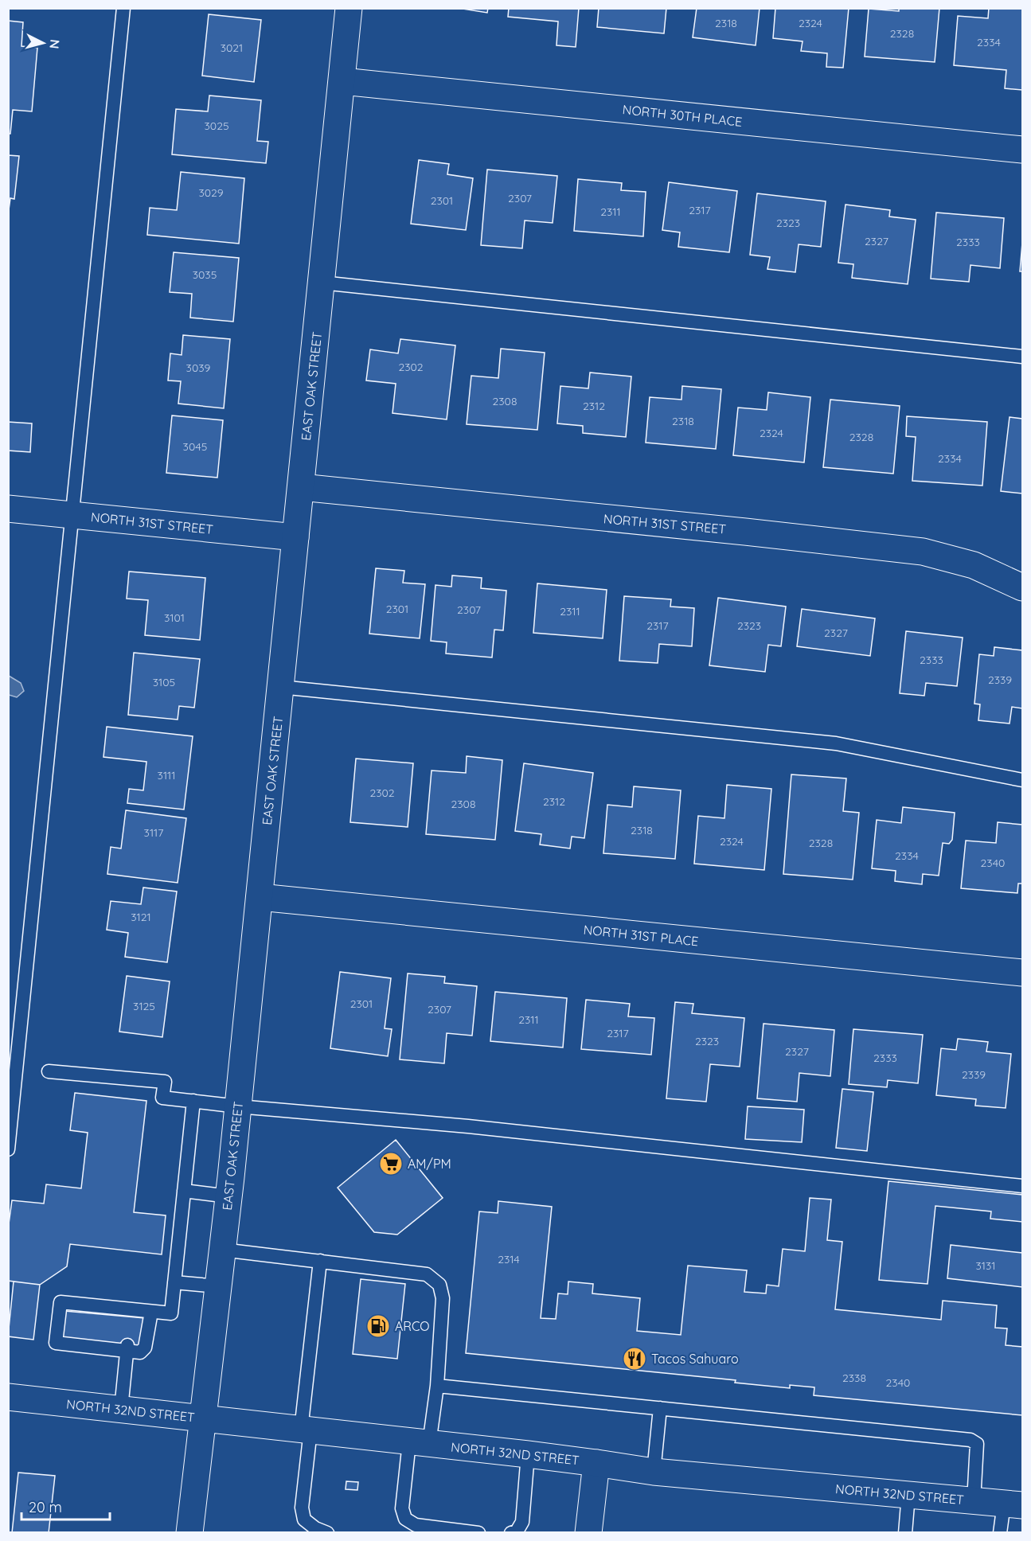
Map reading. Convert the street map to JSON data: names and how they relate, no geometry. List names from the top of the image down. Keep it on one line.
{"streets":{"street":["NORTH 30TH PLACE","EAST OAK STREET","NORTH 31ST STREET","NORTH 31ST PLACE","NORTH 32ND STREET"]},"crossings":[["NORTH 30TH PLACE","EAST OAK STREET"],["EAST OAK STREET","NORTH 31ST STREET"],["EAST OAK STREET","NORTH 31ST PLACE"],["EAST OAK STREET","NORTH 32ND STREET"]],"places":{"supermarket":["AM/PM"],"fuel station":["ARCO"],"restaurant":["Tacos Sahuaro"]},"house_numbers":["2318","2324","2328","2334","3021","3025","3029","2307","2301","2317","2311","2323","2327","2333","3035","2302","3039","2308","2312","2318","2324","2328","3045","2334","2301","2307","2311","3101","2317","2323","2327","2333","2339","3105","3111","2302","2312","2308","2318","3117","2324","2328","2334","2340","3121","2301","3125","2307","2311","2317","2323","2327","2333","2339","2314","3131","2338","2340"],"scale_bar":"20 m","north":"right"}
